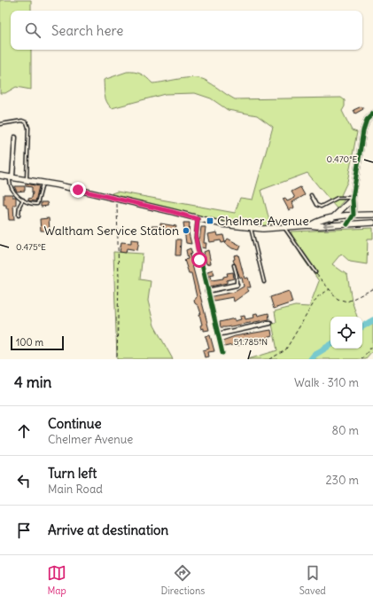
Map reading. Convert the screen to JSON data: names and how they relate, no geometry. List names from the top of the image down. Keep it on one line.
{"places":{"transit":["Chelmer Avenue"],"other":["Waltham Service Station"]},"scale_bar":"100 m","page":{"search":"Search here","scale":"100 m","heading":["4 min","Walk · 310 m"],"list":[["Continue","Chelmer Avenue","80 m"],["Turn left","Main Road","230 m"],"Arrive at destination"],"nav":["Map","Directions","Saved"]},"coordinates":["0.470°E","0.475°E","51.785°N"]}
